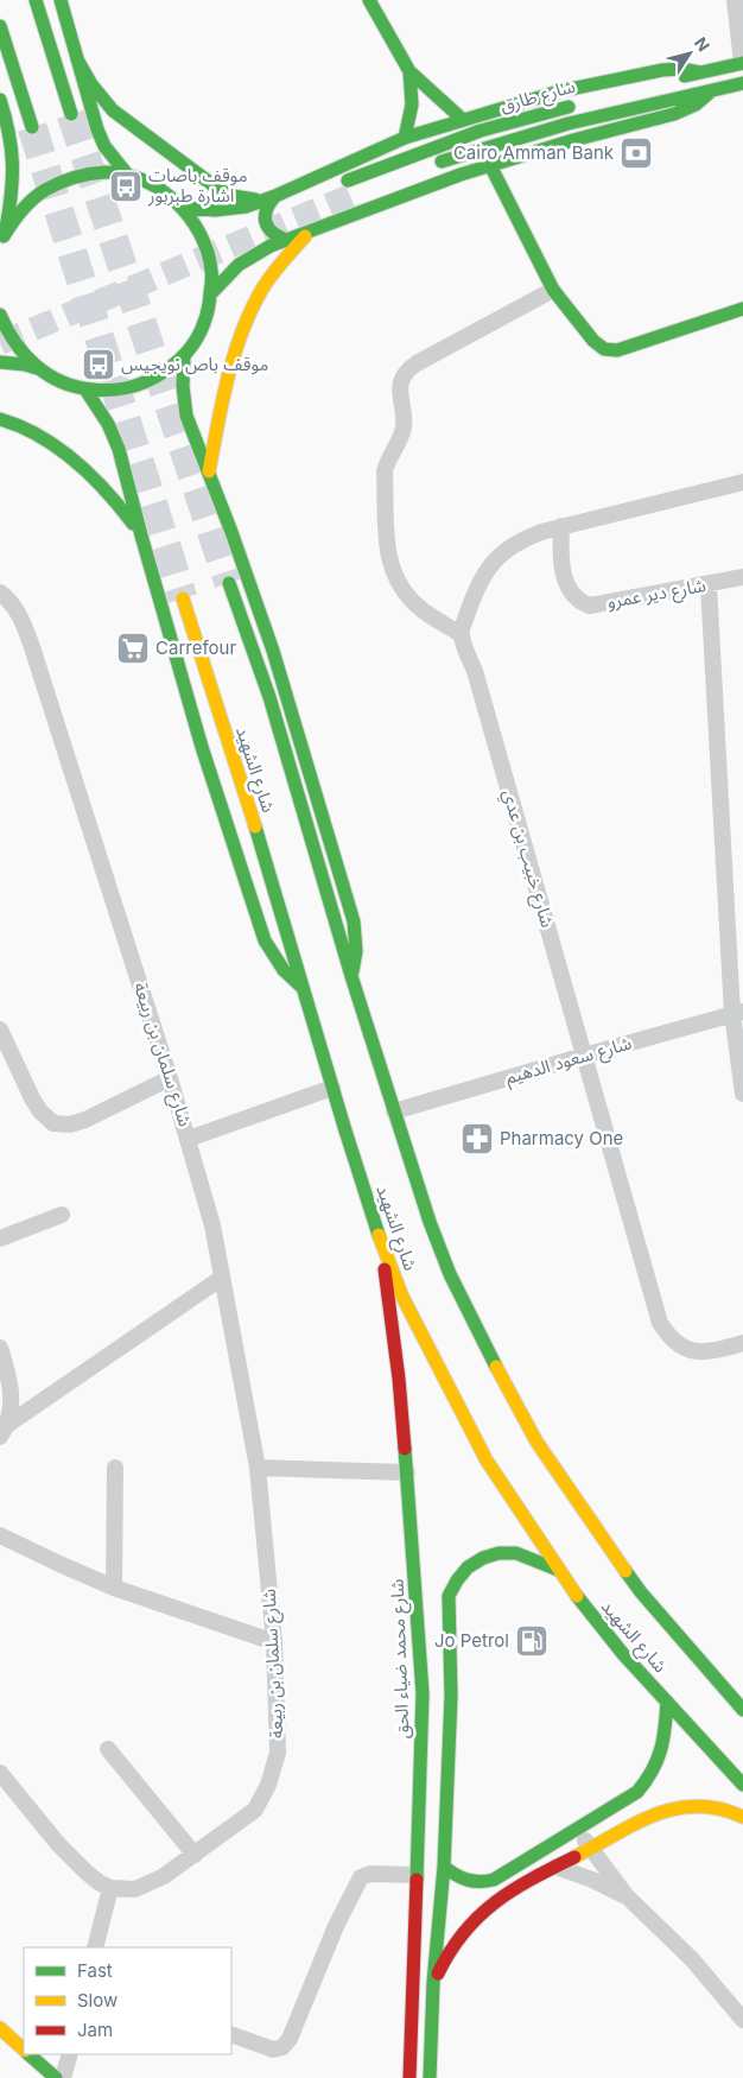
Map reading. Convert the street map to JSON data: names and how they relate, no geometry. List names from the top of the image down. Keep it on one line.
{"streets":{"main road":["شارع طارق","شارع الشهيد","شارع محمد ضياء الحق"],"street":["شارع دير عمرو","شارع خبيب بن عدي","شارع سلمان بن ربيعة","شارع سعود الدهيم"]},"crossings":[["شارع الشهيد","شارع سعود الدهيم"],["شارع الشهيد","شارع محمد ضياء الحق"],["شارع خبيب بن عدي","شارع سعود الدهيم"]],"places":{"bank":["Cairo Amman Bank"],"bus stop":["موقف باصات اشارة طبربور","موقف باص نويجيس"],"supermarket":["Carrefour"],"pharmacy":["Pharmacy One"],"fuel station":["Jo Petrol"]},"legend":["Fast","Slow","Jam"],"north":"top right"}
